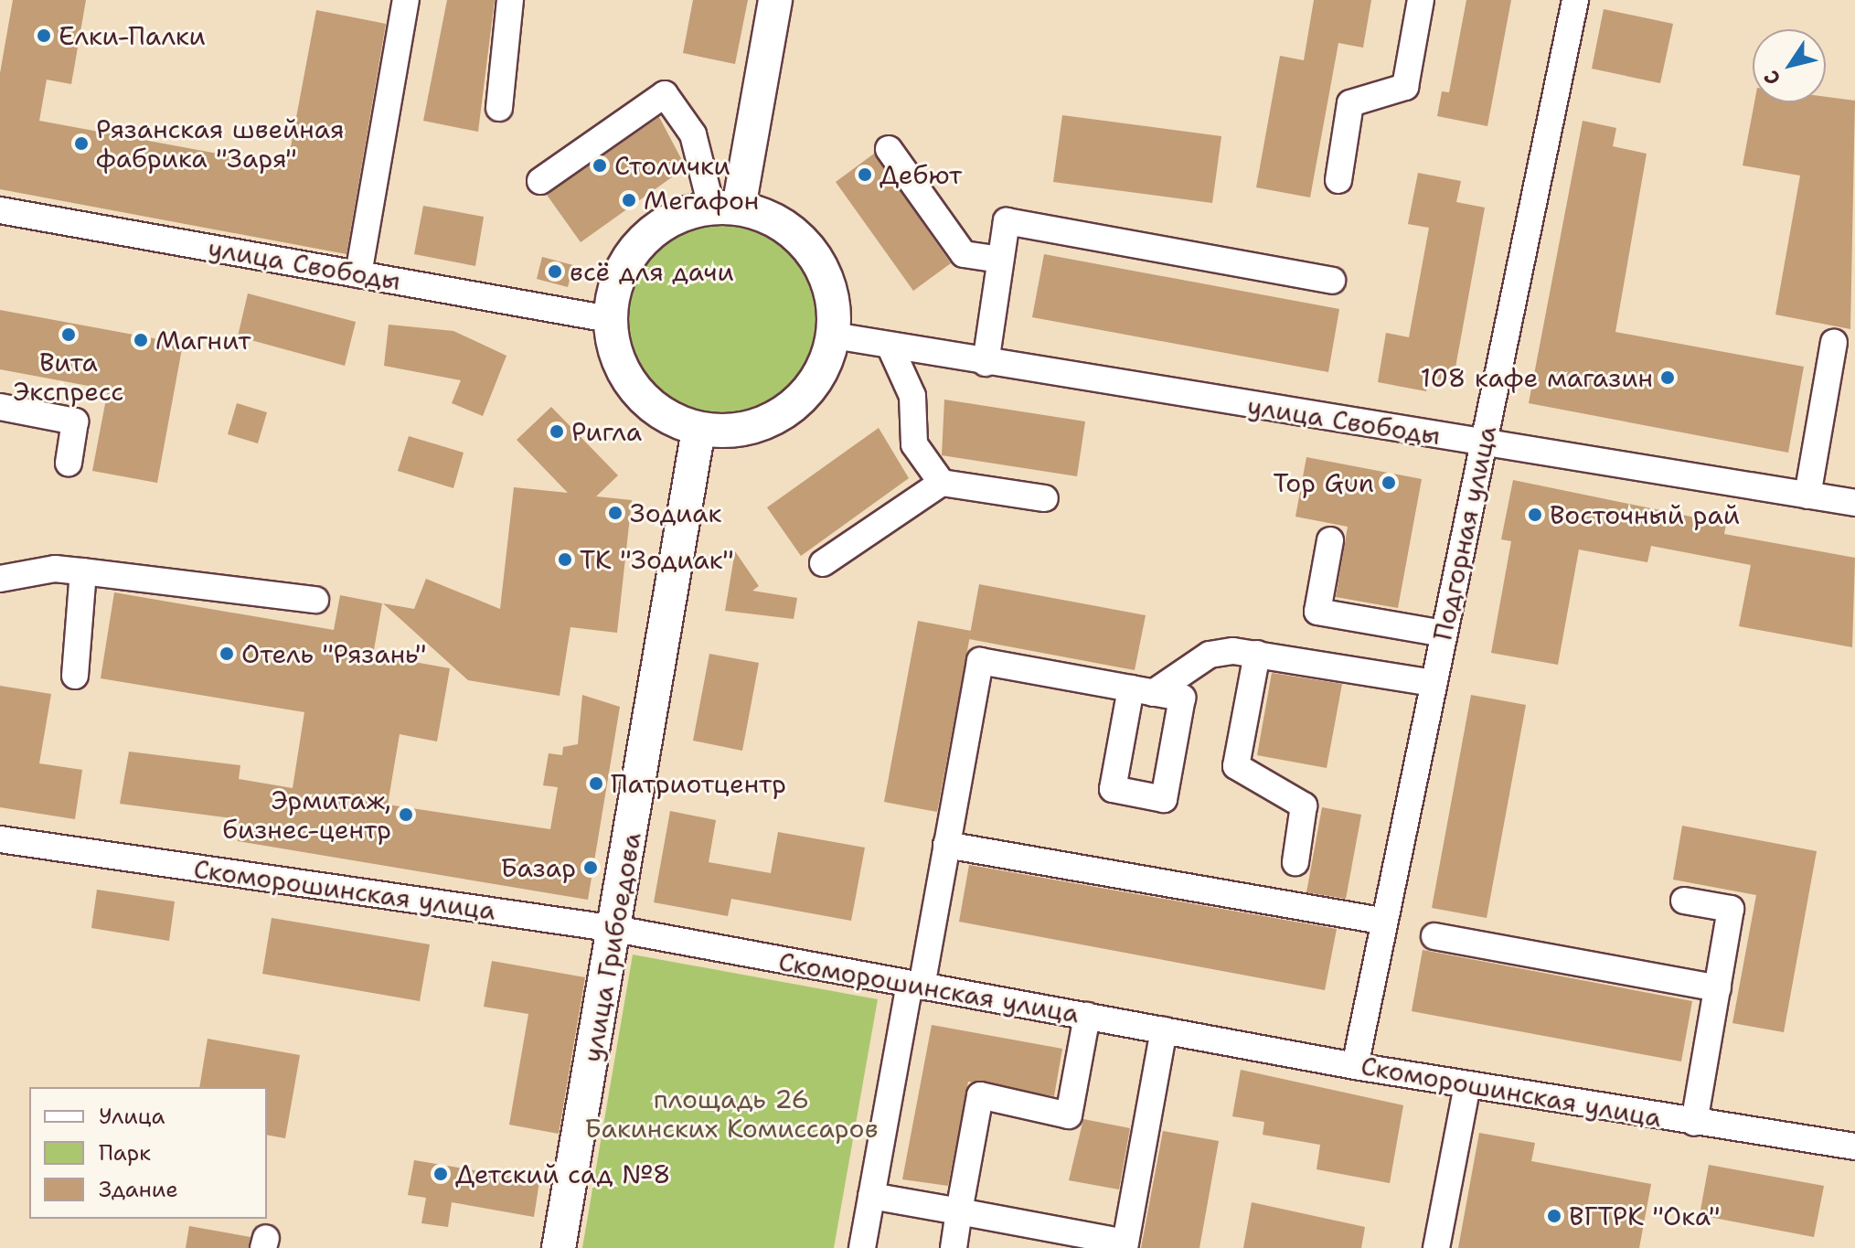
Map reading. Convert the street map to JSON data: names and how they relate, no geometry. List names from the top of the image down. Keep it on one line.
{"streets":{"main road":["улица Грибоедова"],"street":["улица Свободы","Подгорная улица","Скоморошинская улица"]},"crossings":[["улица Свободы","Подгорная улица"],["улица Свободы","улица Грибоедова"],["Подгорная улица","Скоморошинская улица"],["Скоморошинская улица","улица Грибоедова"]],"parks":["площадь 26 Бакинских Комиссаров"],"places":["Елки-Палки","Рязанская швейная фабрика \"Заря\"","Столички","Дебют","Мегафон","всё для дачи","Вита Экспресс","Магнит","108 кафе магазин","Ригла","Top Gun","Зодиак","Восточный рай","ТК \"Зодиак\"","Отель \"Рязань\"","Патриотцентр","Эрмитаж, бизнес-центр","Базар","Детский сад №8","ВГТРК \"Ока\""],"legend":["Улица","Парк","Здание"],"north":"bottom left"}
